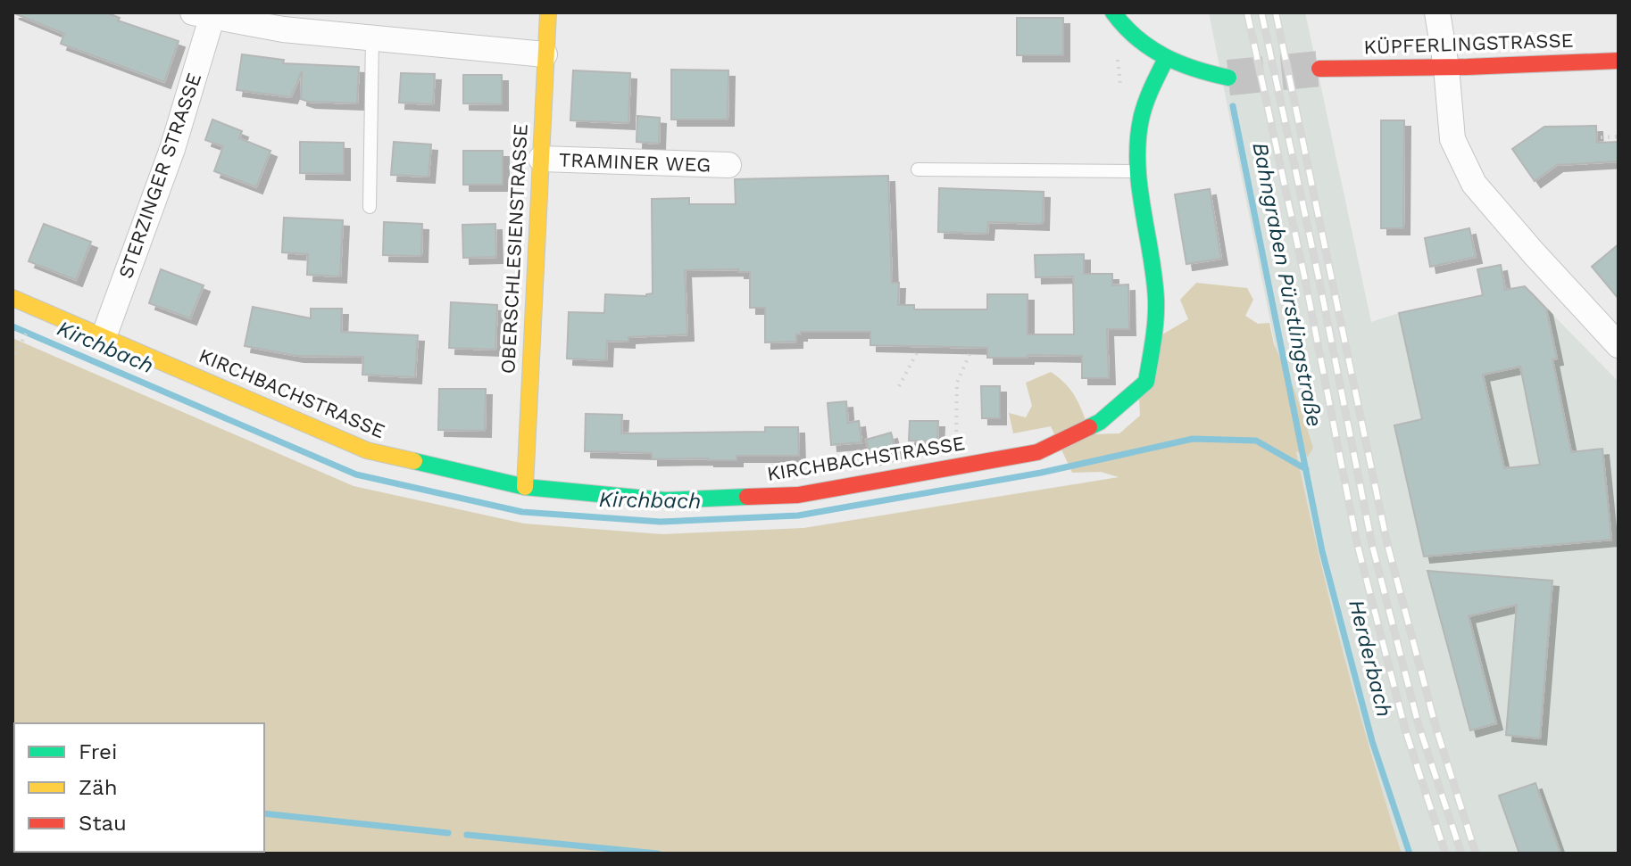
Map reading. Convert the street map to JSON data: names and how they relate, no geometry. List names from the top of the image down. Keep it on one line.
{"streets":{"street":["KÜPFERLINGSTRASSE","TRAMINER WEG","STERZINGER STRASSE","OBERSCHLESIENSTRASSE","KIRCHBACHSTRASSE"]},"crossings":[["TRAMINER WEG","OBERSCHLESIENSTRASSE"],["STERZINGER STRASSE","KIRCHBACHSTRASSE"],["OBERSCHLESIENSTRASSE","KIRCHBACHSTRASSE"]],"water":["Bahngraben Pürstlingstraße","Kirchbach","Herderbach"],"legend":["Frei","Zäh","Stau"]}
